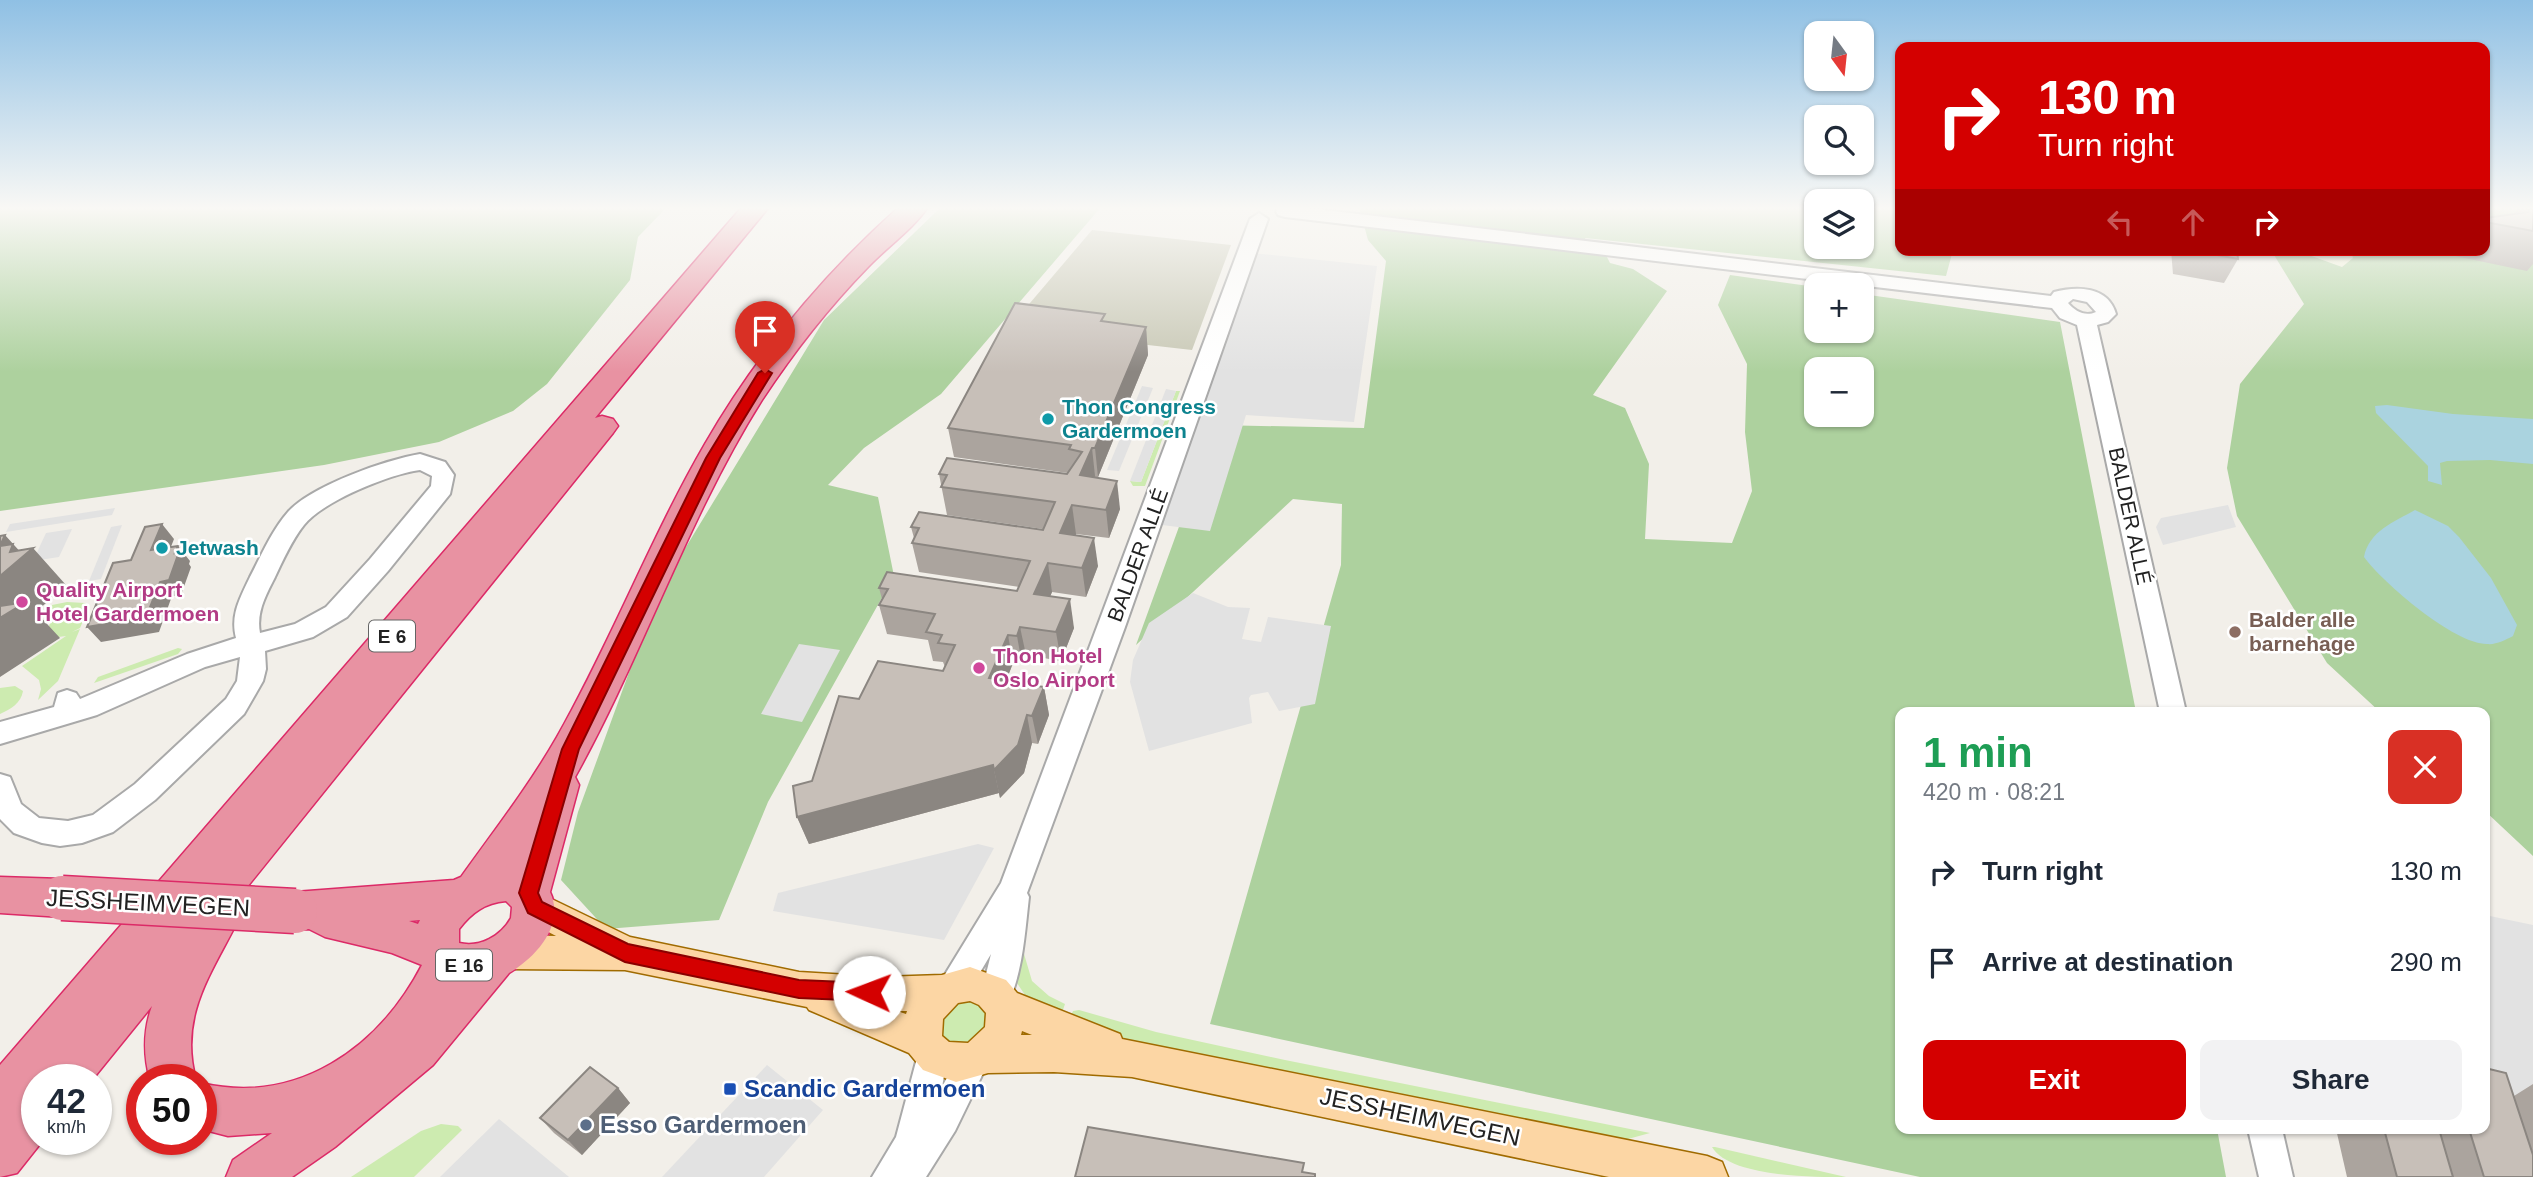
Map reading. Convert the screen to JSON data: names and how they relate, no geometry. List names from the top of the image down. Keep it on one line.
{"streets":{"highway":["E 6","JESSHEIMVEGEN","E 16"],"street":["BALDER ALLÉ"]},"crossings":[["BALDER ALLÉ","JESSHEIMVEGEN"],["JESSHEIMVEGEN","E 16"]],"places":{"other":["Thon Congress Gardermoen","Jetwash","Quality Airport Hotel Gardermoen","Balder alle barnehage","Thon Hotel Oslo Airport","Esso Gardermoen"],"transit":["Scandic Gardermoen"]},"north":"bottom","page":{"map_buttons":["+","−"],"turn":["130 m","Turn right"],"heading":["1 min","420 m · 08:21"],"list":[{"name":"Turn right","value":"130 m"},{"name":"Arrive at destination","value":"290 m"}],"buttons":["Exit","Share"],"speed":"42 km/h","limit":"50"}}
